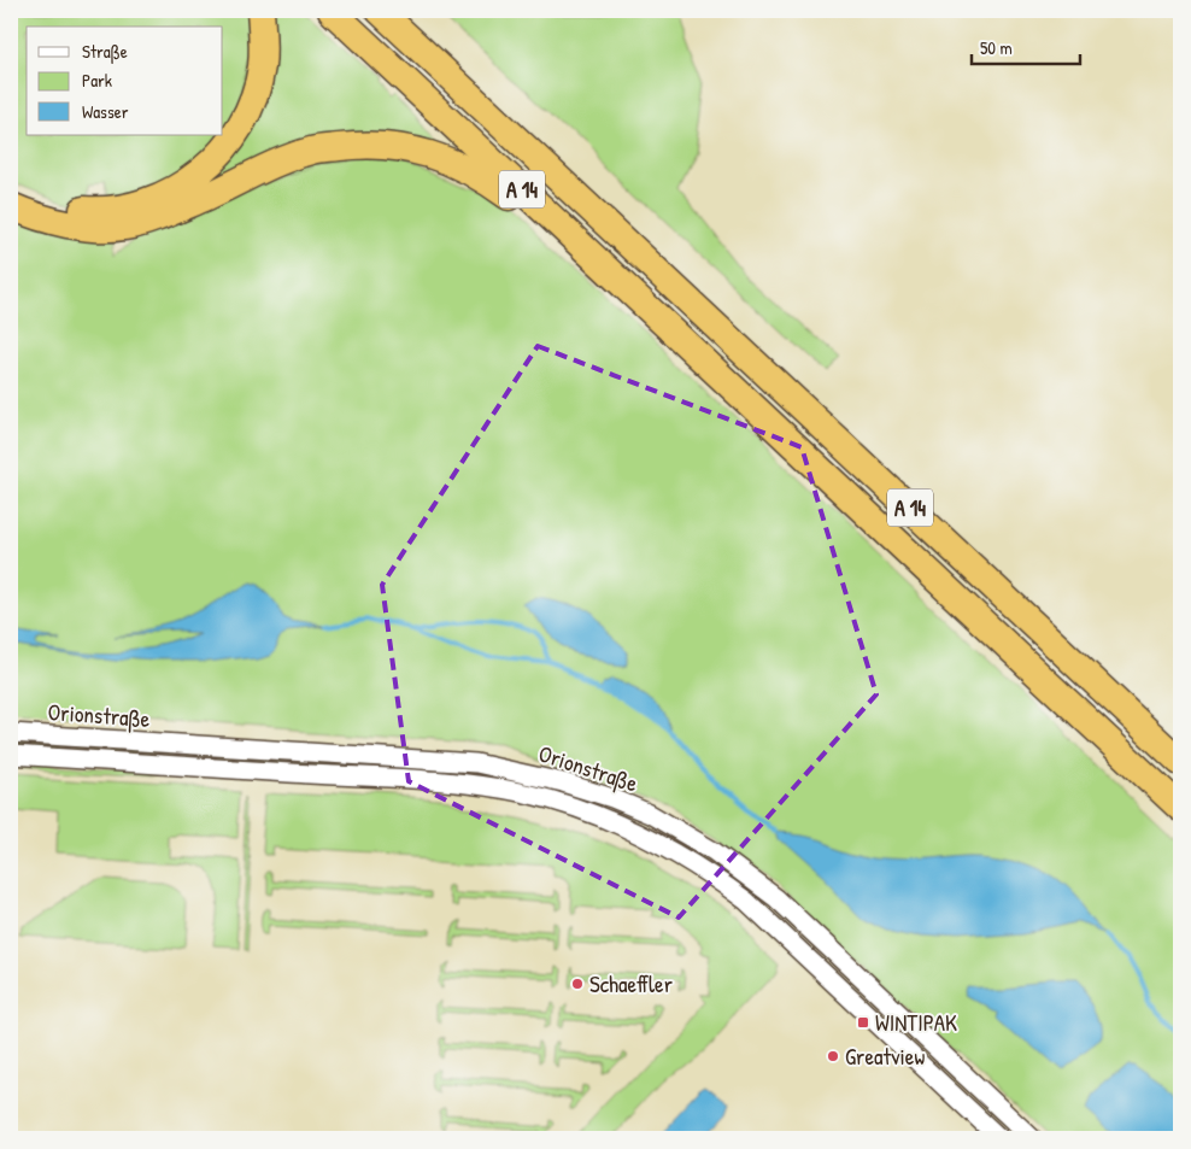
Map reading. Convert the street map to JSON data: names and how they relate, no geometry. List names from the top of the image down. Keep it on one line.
{"streets":{"highway":["A 14"],"street":["Orionstraße"]},"places":{"other":["Schaeffler","Greatview"],"transit":["WINTIPAK"]},"legend":["Straße","Park","Wasser"],"scale_bar":"50 m"}
